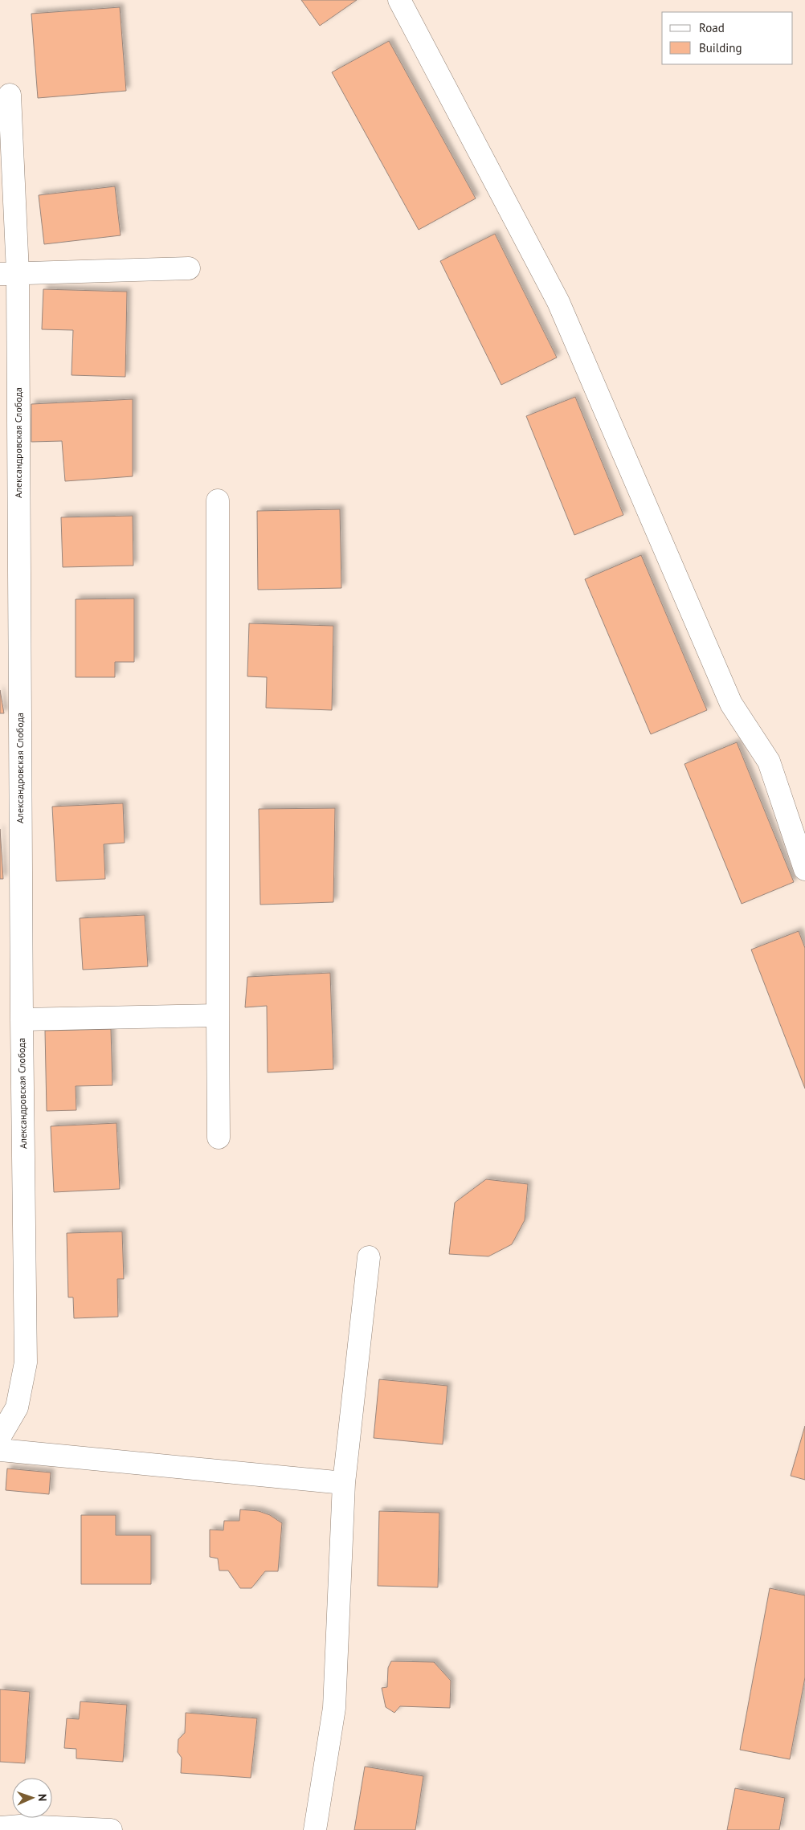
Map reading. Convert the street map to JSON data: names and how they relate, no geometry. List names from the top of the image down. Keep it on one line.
{"streets":{"street":["Александровская Слобода"]},"legend":["Road","Building"],"north":"right"}
